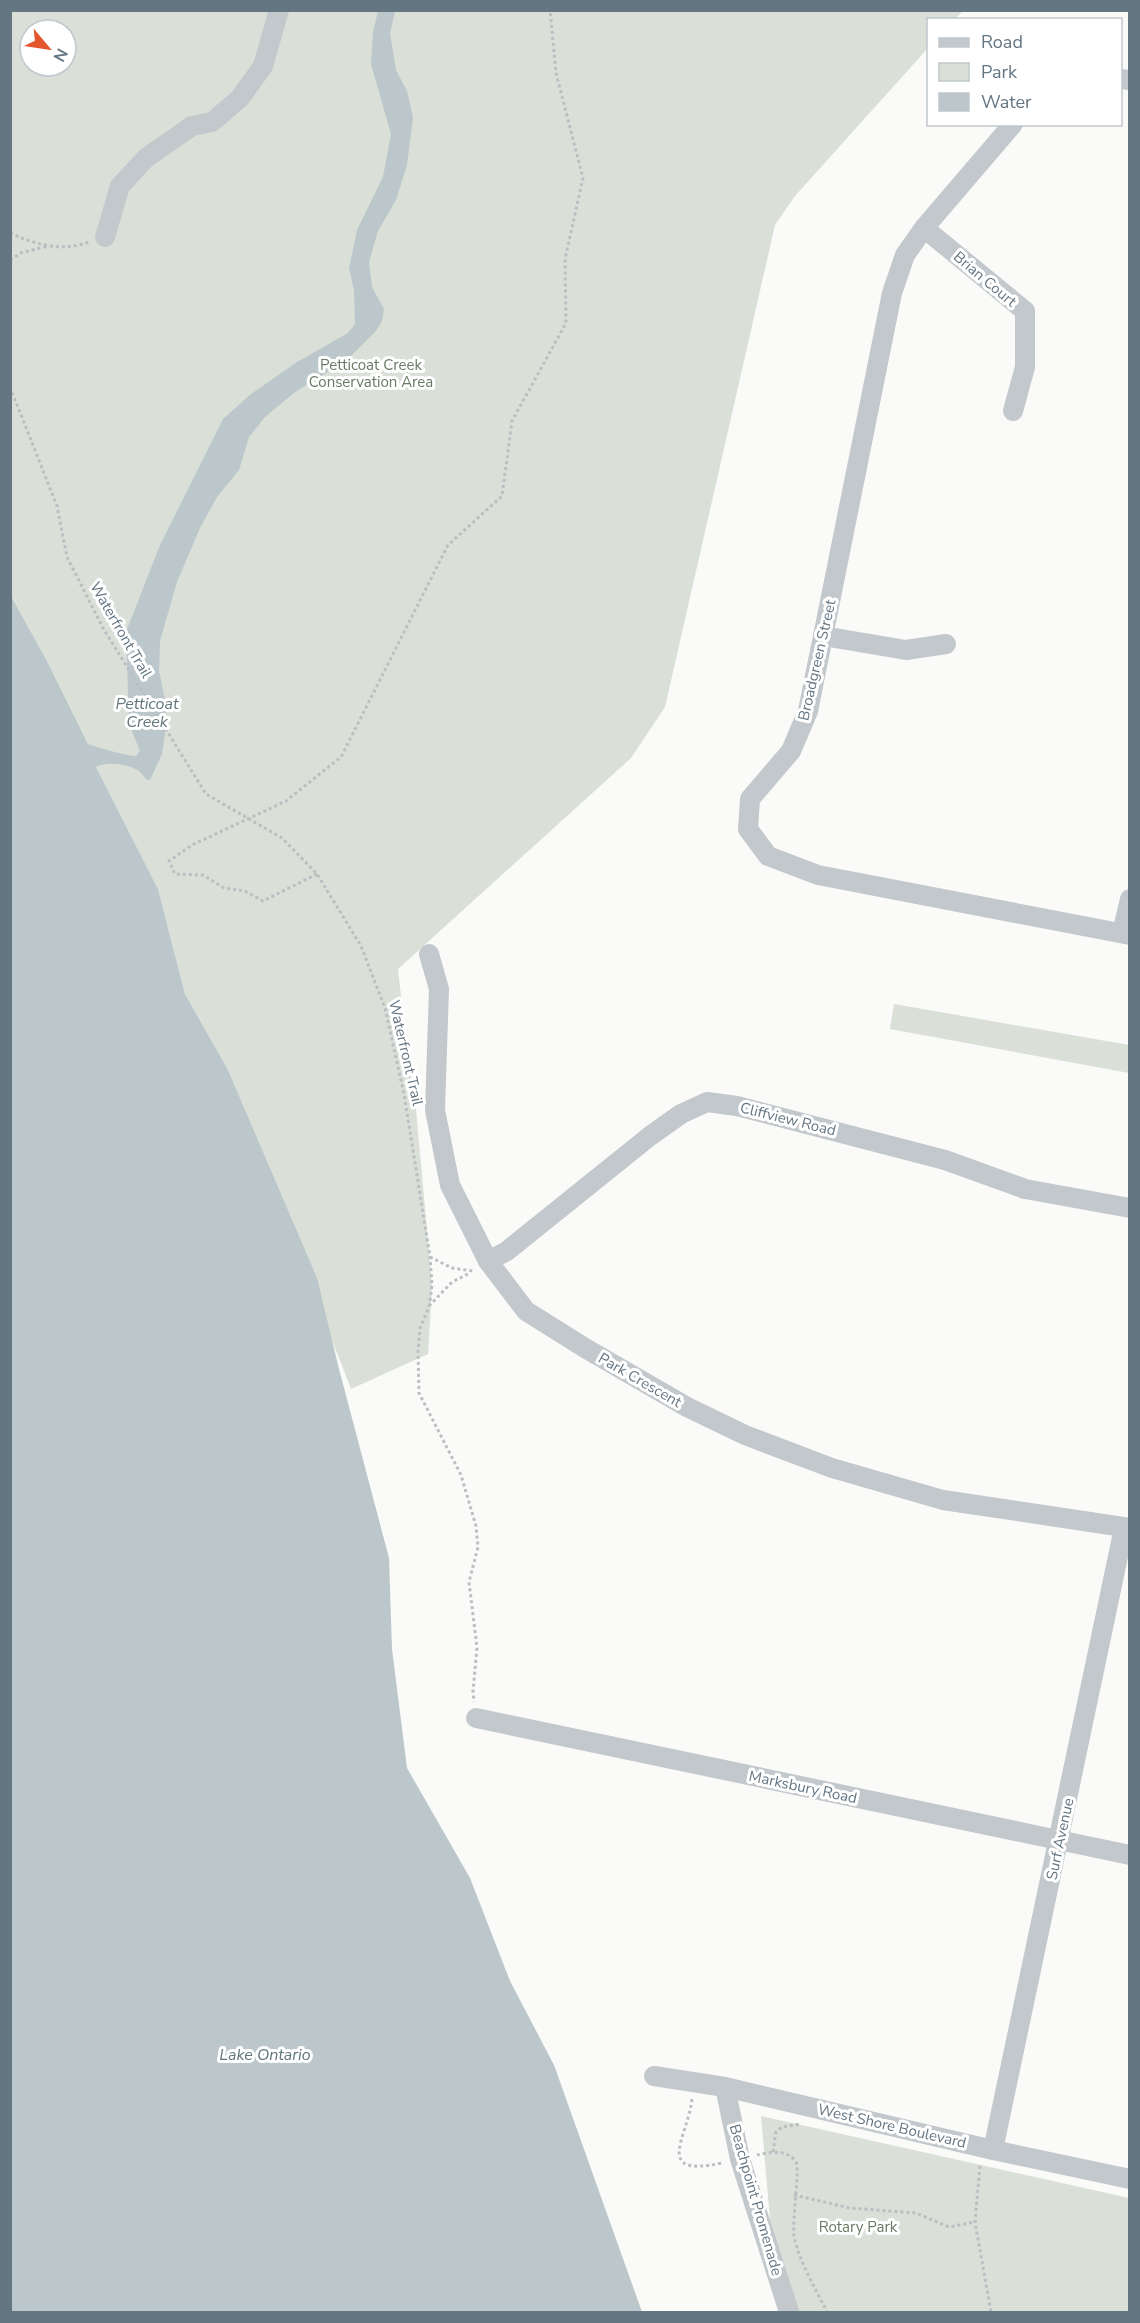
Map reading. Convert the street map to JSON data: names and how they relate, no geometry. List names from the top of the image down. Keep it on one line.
{"streets":{"street":["Brian Court","Broadgreen Street","Cliffview Road","Park Crescent","Marksbury Road","Surf Avenue","West Shore Boulevard","Beachpoint Promenade"],"path":["Waterfront Trail"]},"crossings":[["Brian Court","Broadgreen Street"],["Waterfront Trail","Marksbury Road"],["Cliffview Road","Park Crescent"],["Park Crescent","Surf Avenue"],["Marksbury Road","Surf Avenue"],["Surf Avenue","West Shore Boulevard"],["West Shore Boulevard","Beachpoint Promenade"]],"water":["Petticoat Creek","Lake Ontario"],"parks":["Petticoat Creek Conservation Area","Rotary Park"],"legend":["Road","Park","Water"],"north":"bottom right"}
